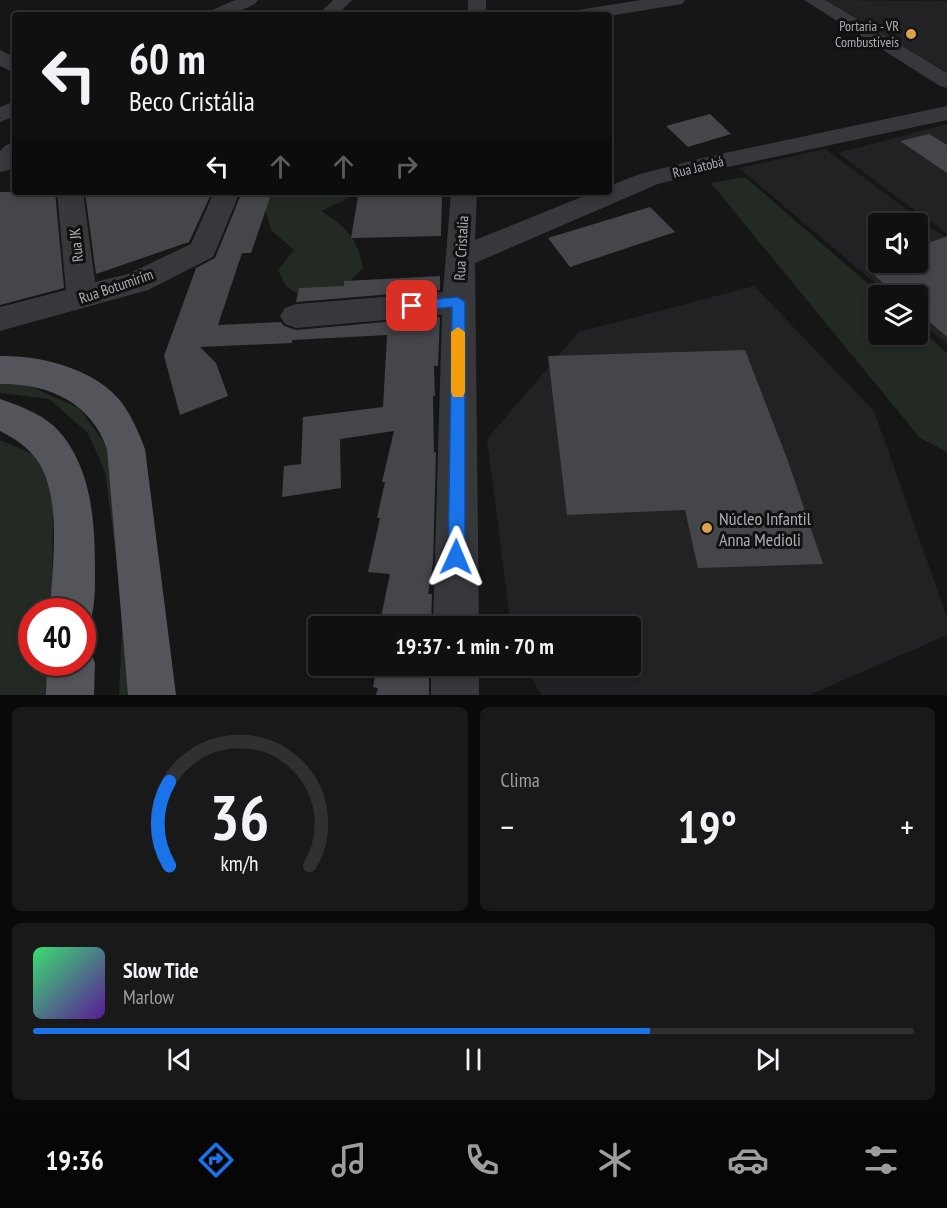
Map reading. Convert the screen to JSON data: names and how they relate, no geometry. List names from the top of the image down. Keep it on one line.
{"streets":{"street":["Rua Jatobá","Rua JK","Rua Cristalia","Rua Botumirim"]},"crossings":[["Rua Jatobá","Rua Cristalia"],["Rua JK","Rua Botumirim"]],"places":["Portaria - VR Combustiveis","Núcleo Infantil Anna Medioli"],"page":{"turn":["60 m","Beco Cristália"],"limit":"40","trip":"19:37 · 1 min · 70 m","tile":"Clima","heat":["−","19°","+"],"song":["Slow Tide","Marlow"],"tabs":"19:36","gauge":["36","km/h"]}}
